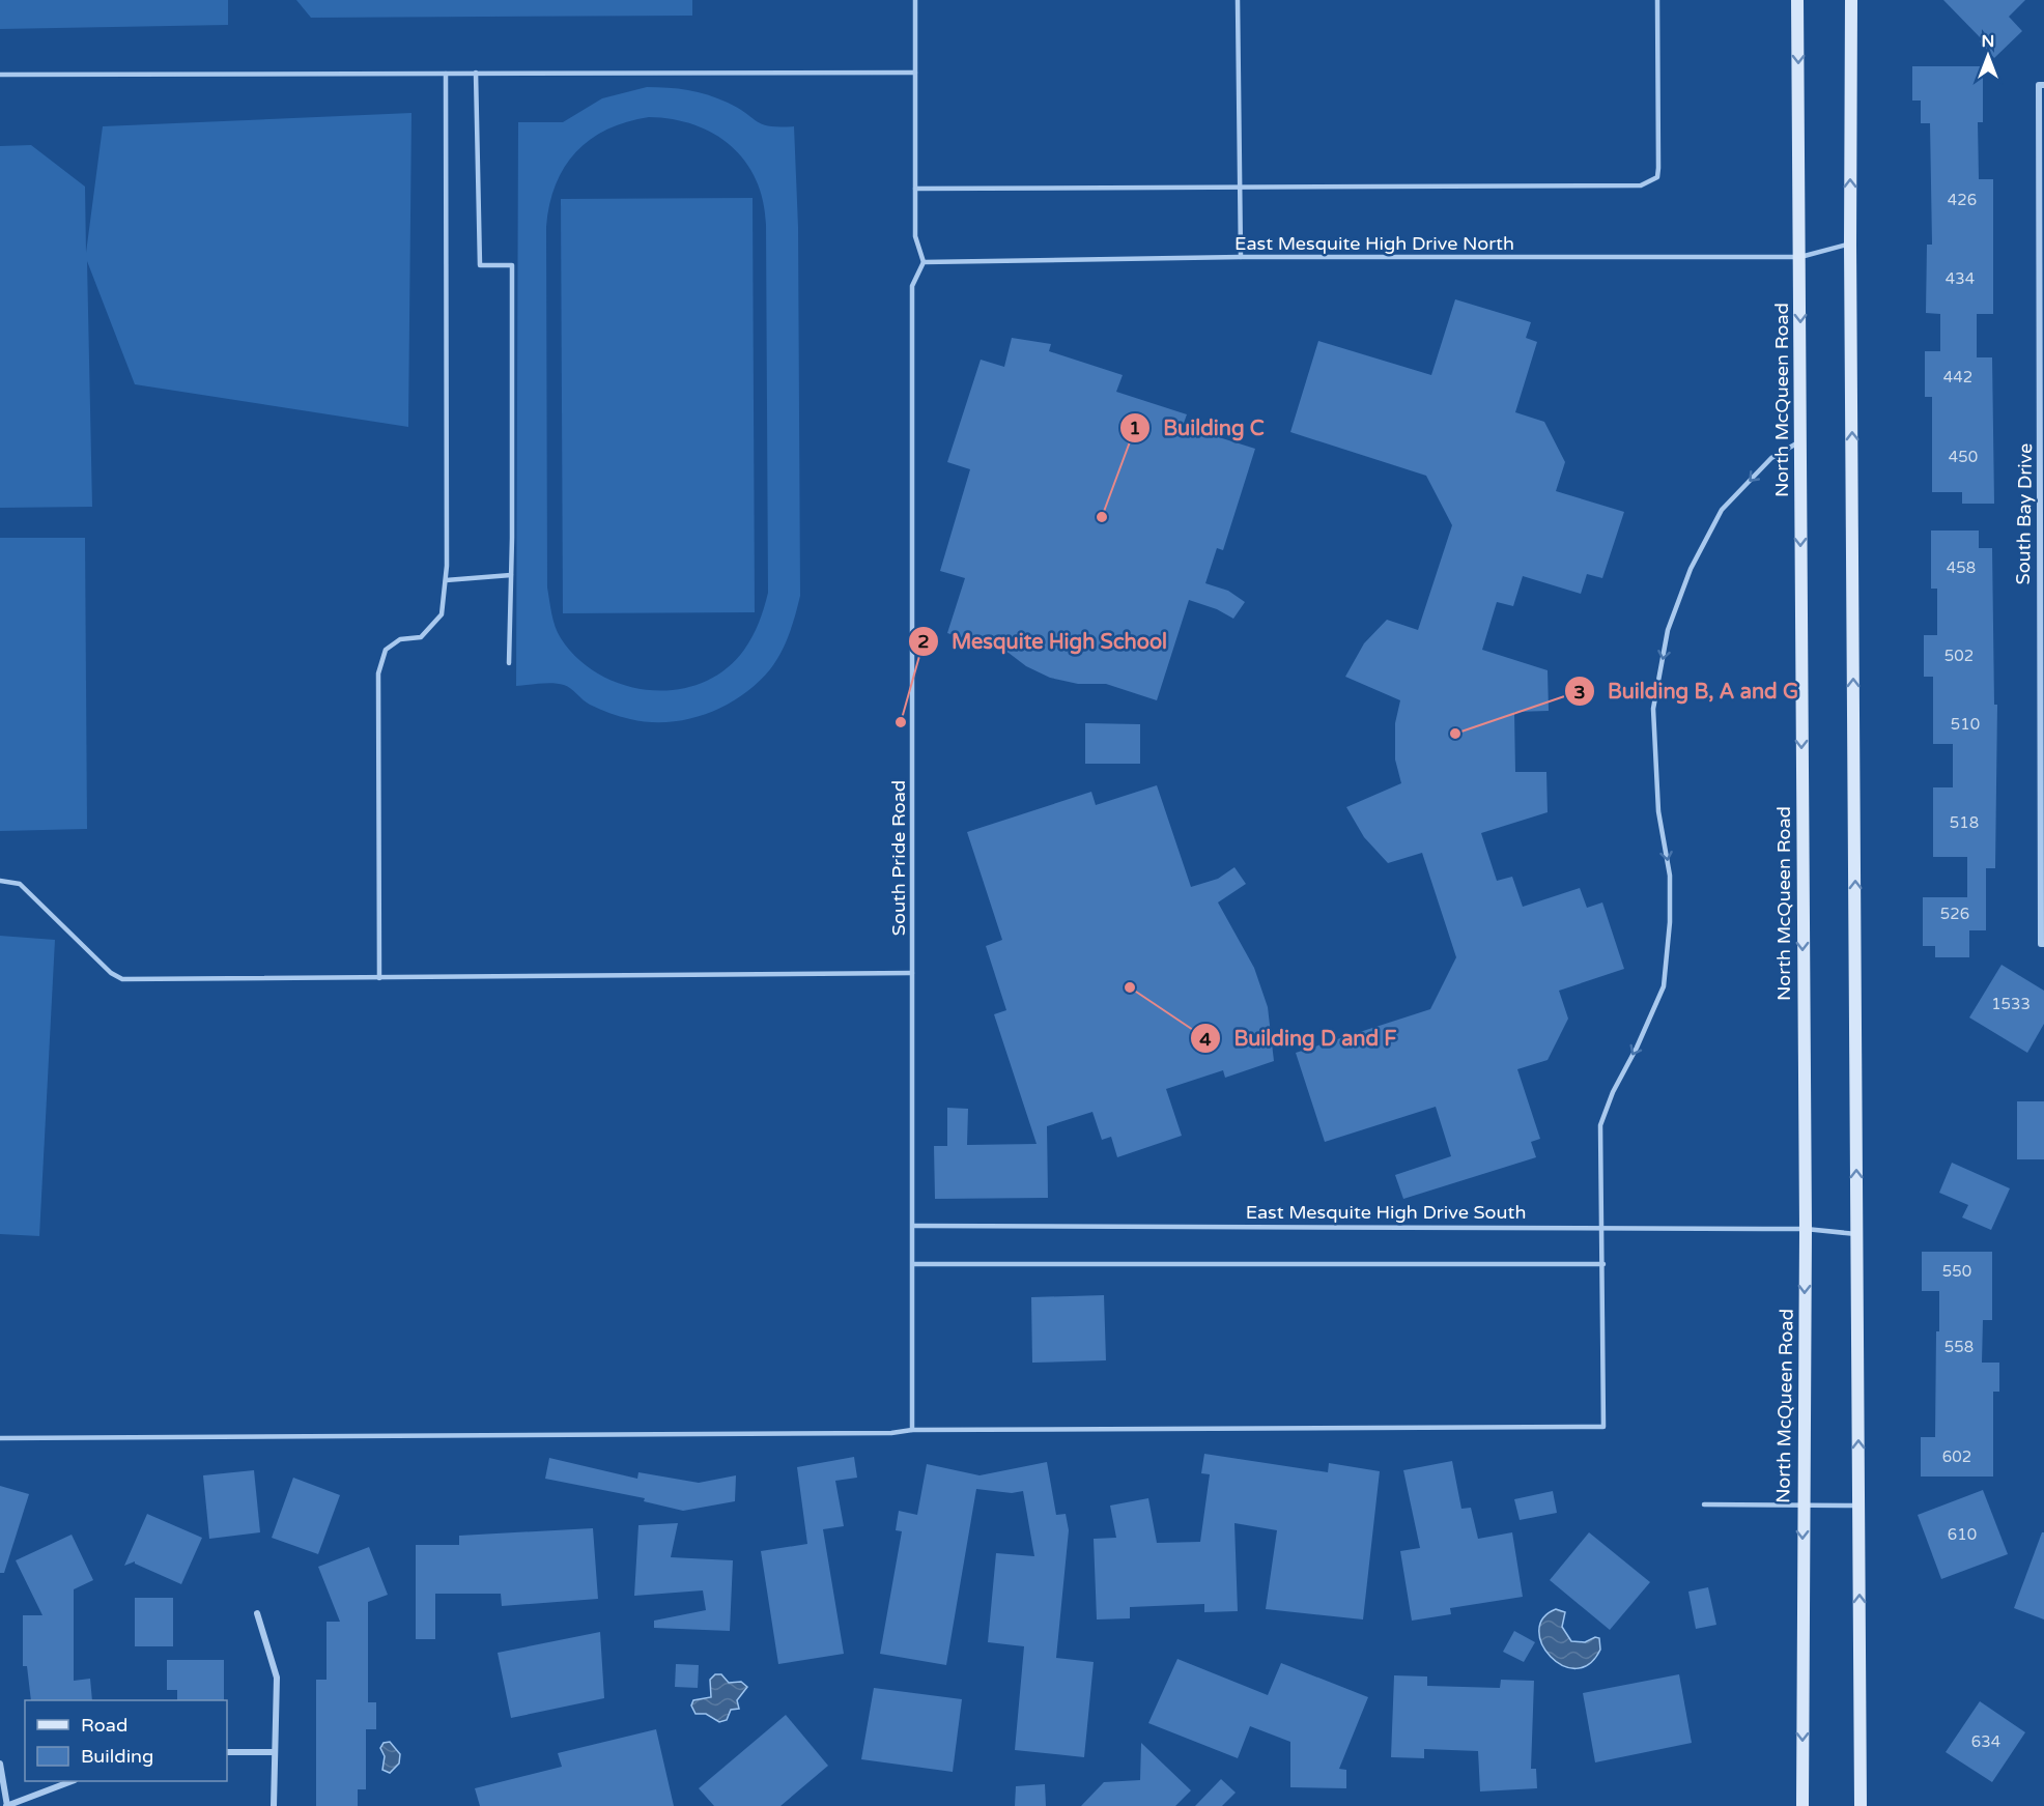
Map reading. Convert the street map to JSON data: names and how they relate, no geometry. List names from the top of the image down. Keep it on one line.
{"streets":{"main road":["North McQueen Road"],"street":["South Bay Drive"],"lane":["East Mesquite High Drive North","South Pride Road","East Mesquite High Drive South"]},"crossings":[["East Mesquite High Drive North","North McQueen Road"],["East Mesquite High Drive North","South Pride Road"],["North McQueen Road","East Mesquite High Drive South"],["South Pride Road","East Mesquite High Drive South"]],"places":["Building C","Mesquite High School","Building B, A and G","Building D and F"],"house_numbers":["426","434","442","450","458","502","510","518","526","1533","550","558","602","610","634"],"legend":["Road","Building"],"north":"top"}
